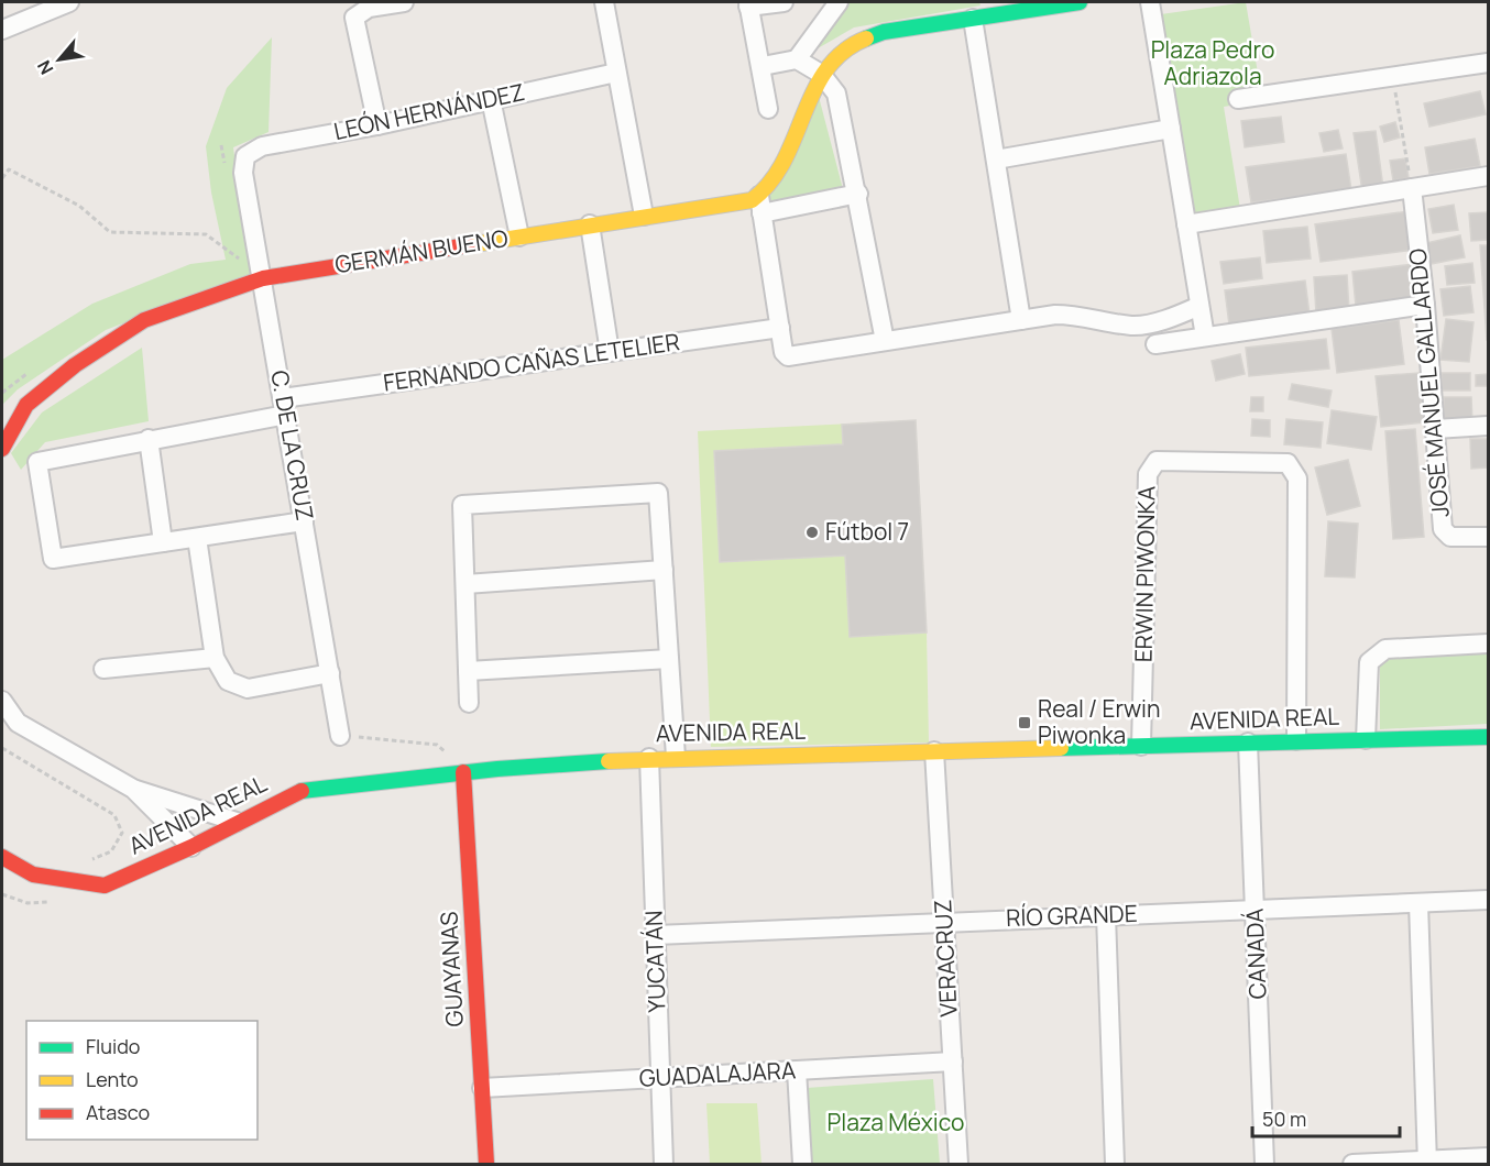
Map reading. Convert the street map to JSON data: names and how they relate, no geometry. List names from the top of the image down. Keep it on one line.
{"streets":{"street":["LEÓN HERNÁNDEZ","GERMÁN BUENO","FERNANDO CAÑAS LETELIER","JOSÉ MANUEL GALLARDO","C. DE LA CRUZ","ERWIN PIWONKA","AVENIDA REAL","RÍO GRANDE","CANADÁ","VERACRUZ","YUCATÁN","GUAYANAS","GUADALAJARA"]},"crossings":[["LEÓN HERNÁNDEZ","C. DE LA CRUZ"],["GERMÁN BUENO","C. DE LA CRUZ"],["FERNANDO CAÑAS LETELIER","C. DE LA CRUZ"],["ERWIN PIWONKA","AVENIDA REAL"],["AVENIDA REAL","CANADÁ"],["AVENIDA REAL","VERACRUZ"],["AVENIDA REAL","YUCATÁN"],["AVENIDA REAL","GUAYANAS"],["RÍO GRANDE","CANADÁ"],["RÍO GRANDE","VERACRUZ"],["RÍO GRANDE","YUCATÁN"],["VERACRUZ","GUADALAJARA"],["YUCATÁN","GUADALAJARA"],["GUAYANAS","GUADALAJARA"]],"parks":["Plaza Pedro Adriazola","Plaza México"],"places":{"other":["Fútbol 7"],"transit":["Real / Erwin Piwonka"]},"legend":["Fluido","Lento","Atasco"],"scale_bar":"50 m","north":"bottom left"}
